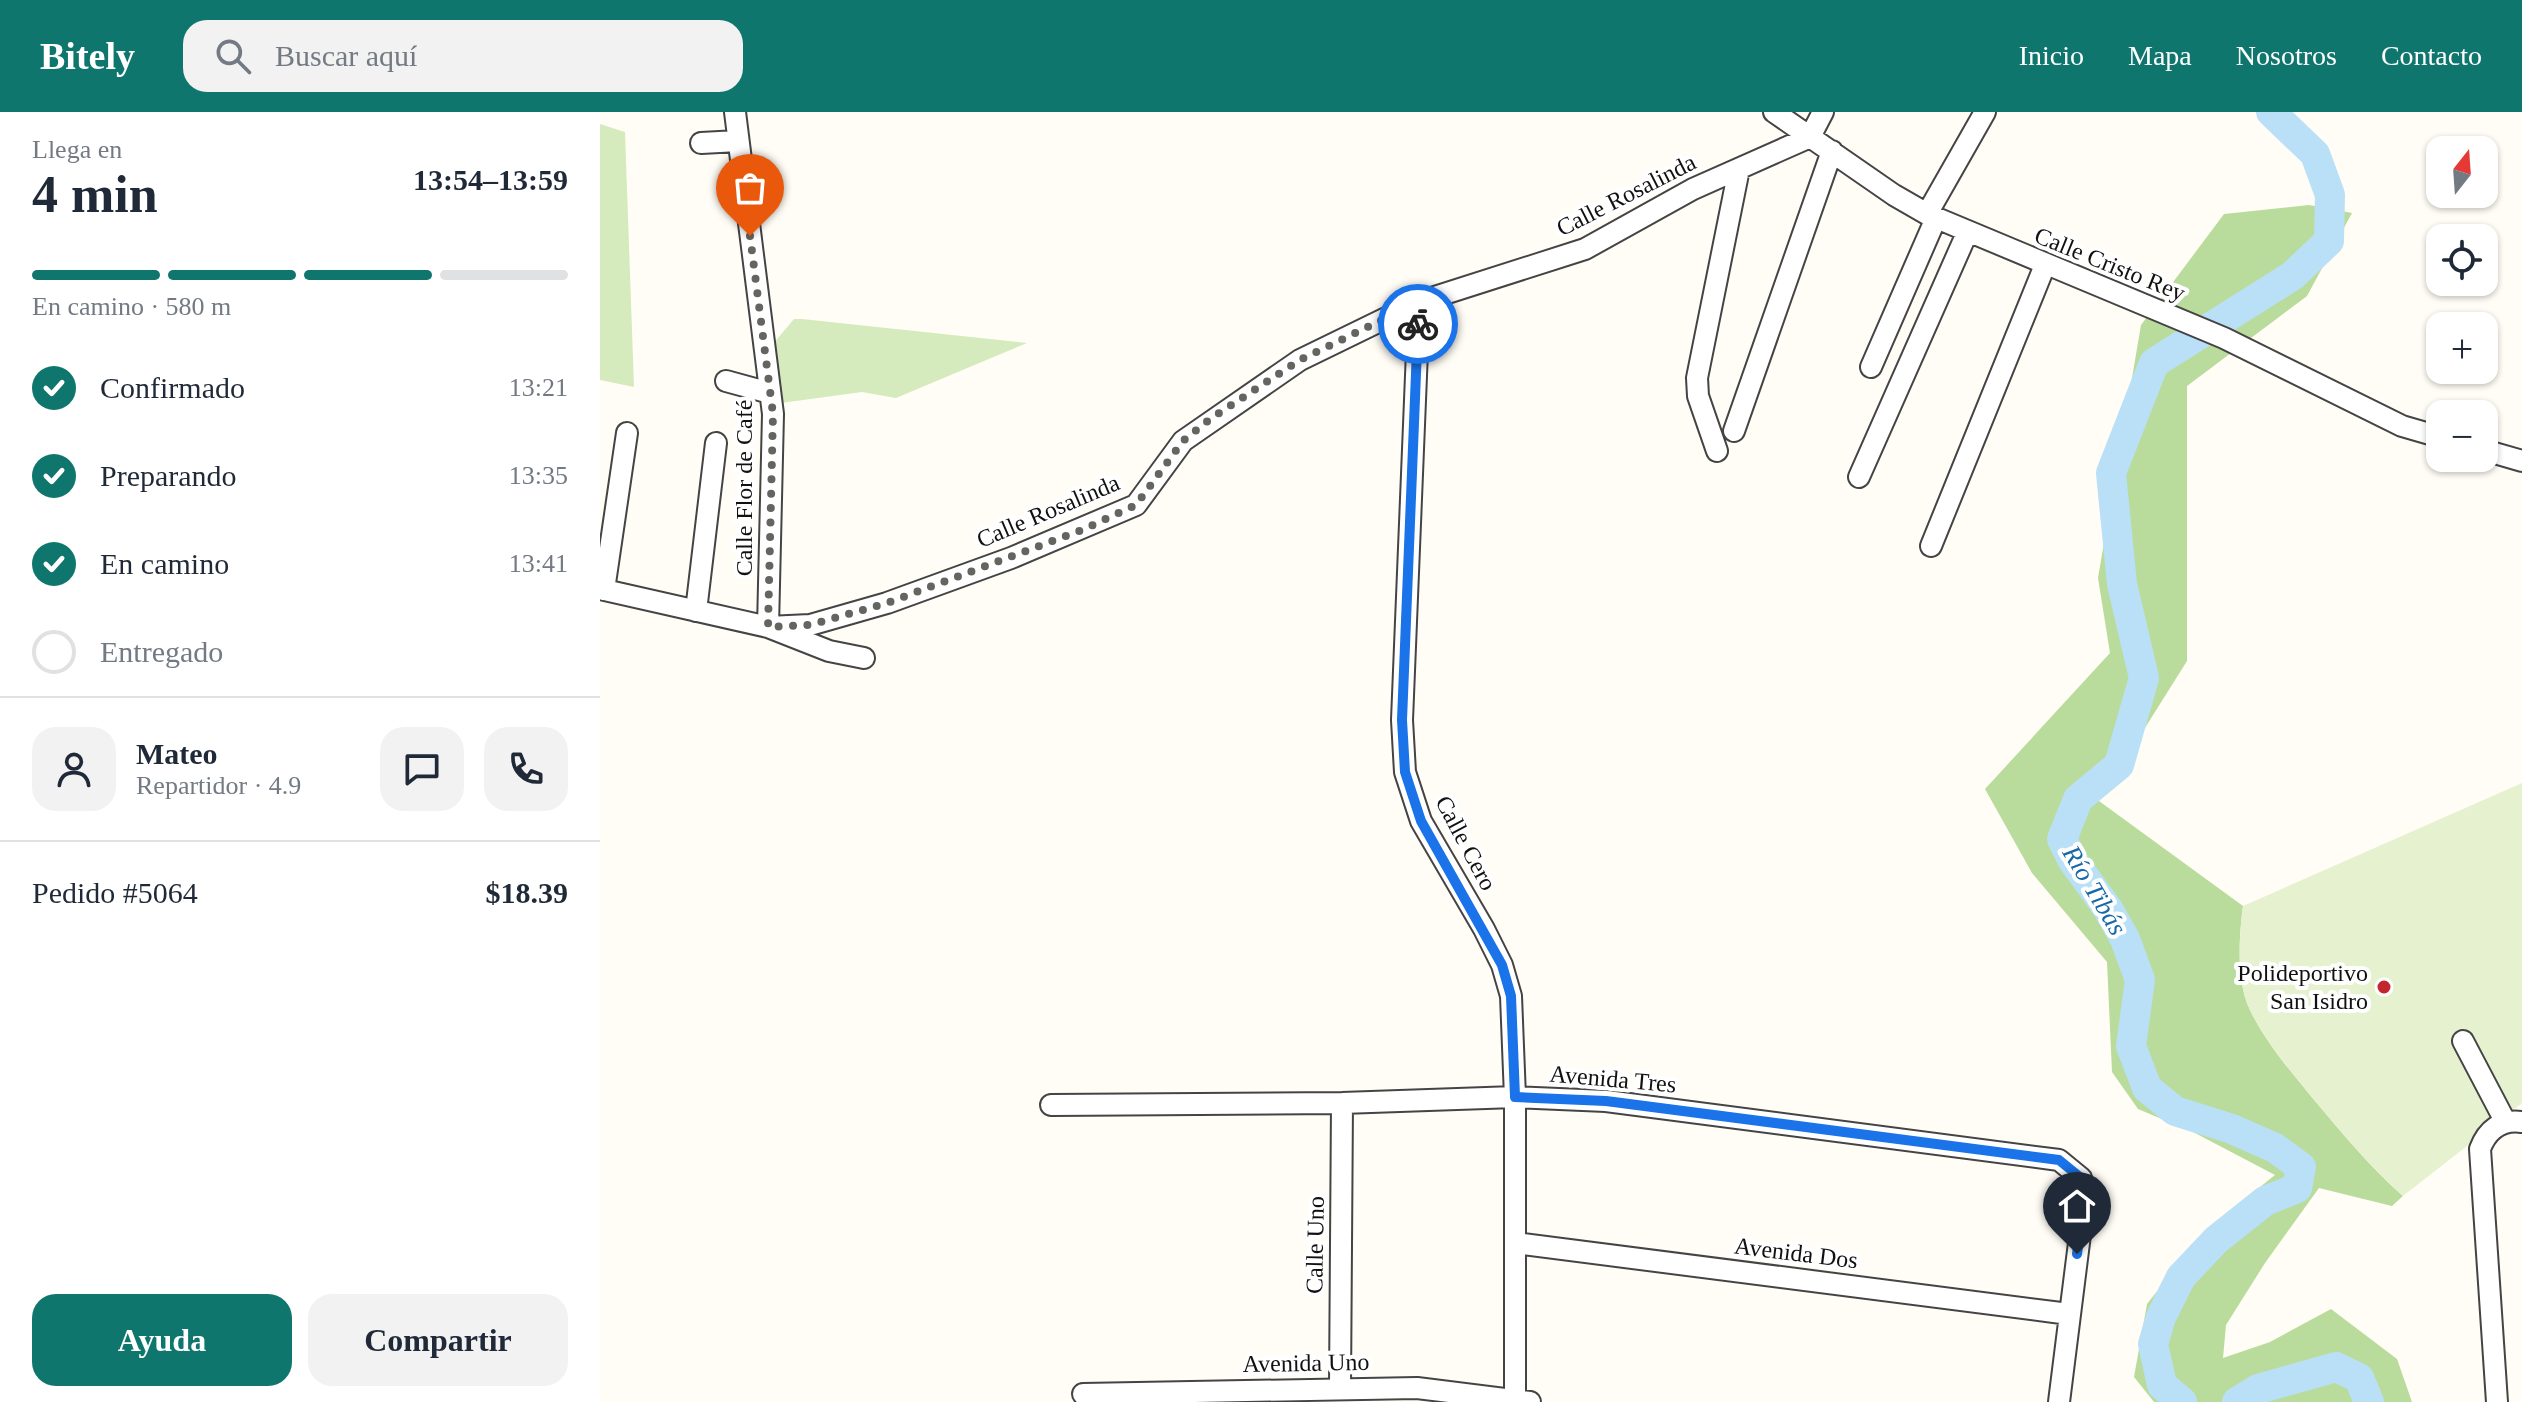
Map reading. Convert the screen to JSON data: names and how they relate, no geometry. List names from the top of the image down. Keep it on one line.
{"streets":{"street":["Calle Rosalinda","Calle Cristo Rey","Calle Flor de Café","Calle Cero","Avenida Tres","Calle Uno","Avenida Dos","Avenida Uno"]},"crossings":[["Calle Rosalinda","Calle Cristo Rey"],["Calle Rosalinda","Calle Flor de Café"],["Calle Rosalinda","Calle Cero"],["Calle Cero","Avenida Tres"],["Calle Cero","Avenida Dos"],["Calle Cero","Avenida Uno"],["Avenida Tres","Calle Uno"],["Avenida Tres","Avenida Dos"],["Calle Uno","Avenida Uno"]],"water":["Río Tibás"],"places":["Polideportivo San Isidro"],"north":"top","page":{"header":"Bitely","search":"Buscar aquí","nav":["Inicio","Mapa","Nosotros","Contacto"],"heading":["4 min","Llega en","13:54–13:59"],"panel":["Mateo","Repartidor · 4.9","Pedido #5064","$18.39"],"map_buttons":["+","−"],"bar":"En camino · 580 m","list":[["Confirmado","13:21"],["Preparando","13:35"],["En camino","13:41"],"Entregado"],"buttons":["Ayuda","Compartir"]}}
